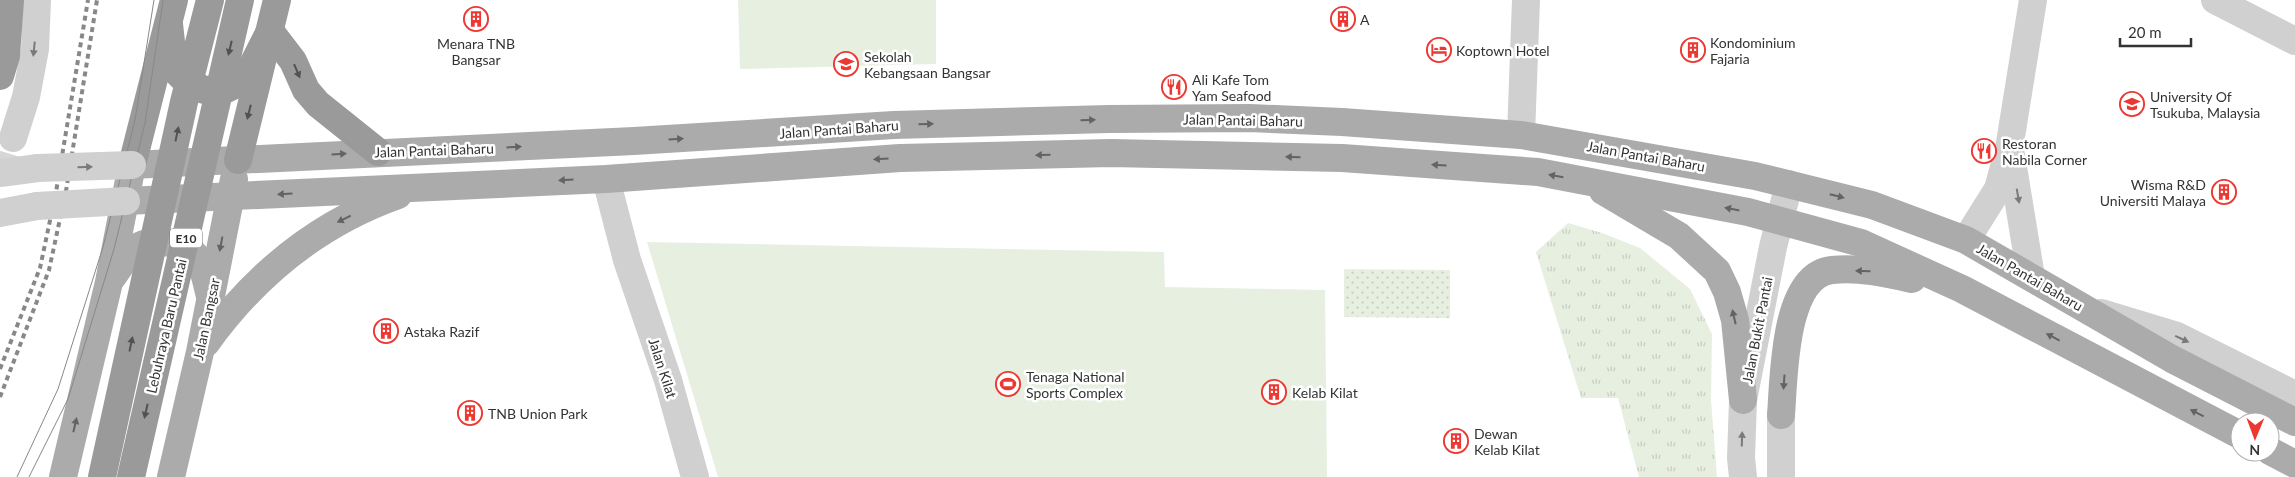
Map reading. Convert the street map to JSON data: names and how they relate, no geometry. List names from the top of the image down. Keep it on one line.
{"streets":{"highway":["E10","Lebuhraya Baru Pantai"],"main road":["Jalan Pantai Baharu","Jalan Bangsar"],"street":["Jalan Bukit Pantai","Jalan Kilat"]},"crossings":[["Jalan Pantai Baharu","Jalan Bangsar"],["Jalan Pantai Baharu","Jalan Bukit Pantai"]],"places":{"building":["Menara TNB Bangsar","A","Kondominium Fajaria","Wisma R&D Universiti Malaya","Astaka Razif","Kelab Kilat","TNB Union Park","Dewan Kelab Kilat"],"hotel":["Koptown Hotel"],"school or university":["Sekolah Kebangsaan Bangsar","University Of Tsukuba, Malaysia"],"restaurant":["Ali Kafe Tom Yam Seafood","Restoran Nabila Corner"],"sports":["Tenaga National Sports Complex"]},"scale_bar":"20 m","north":"bottom"}
